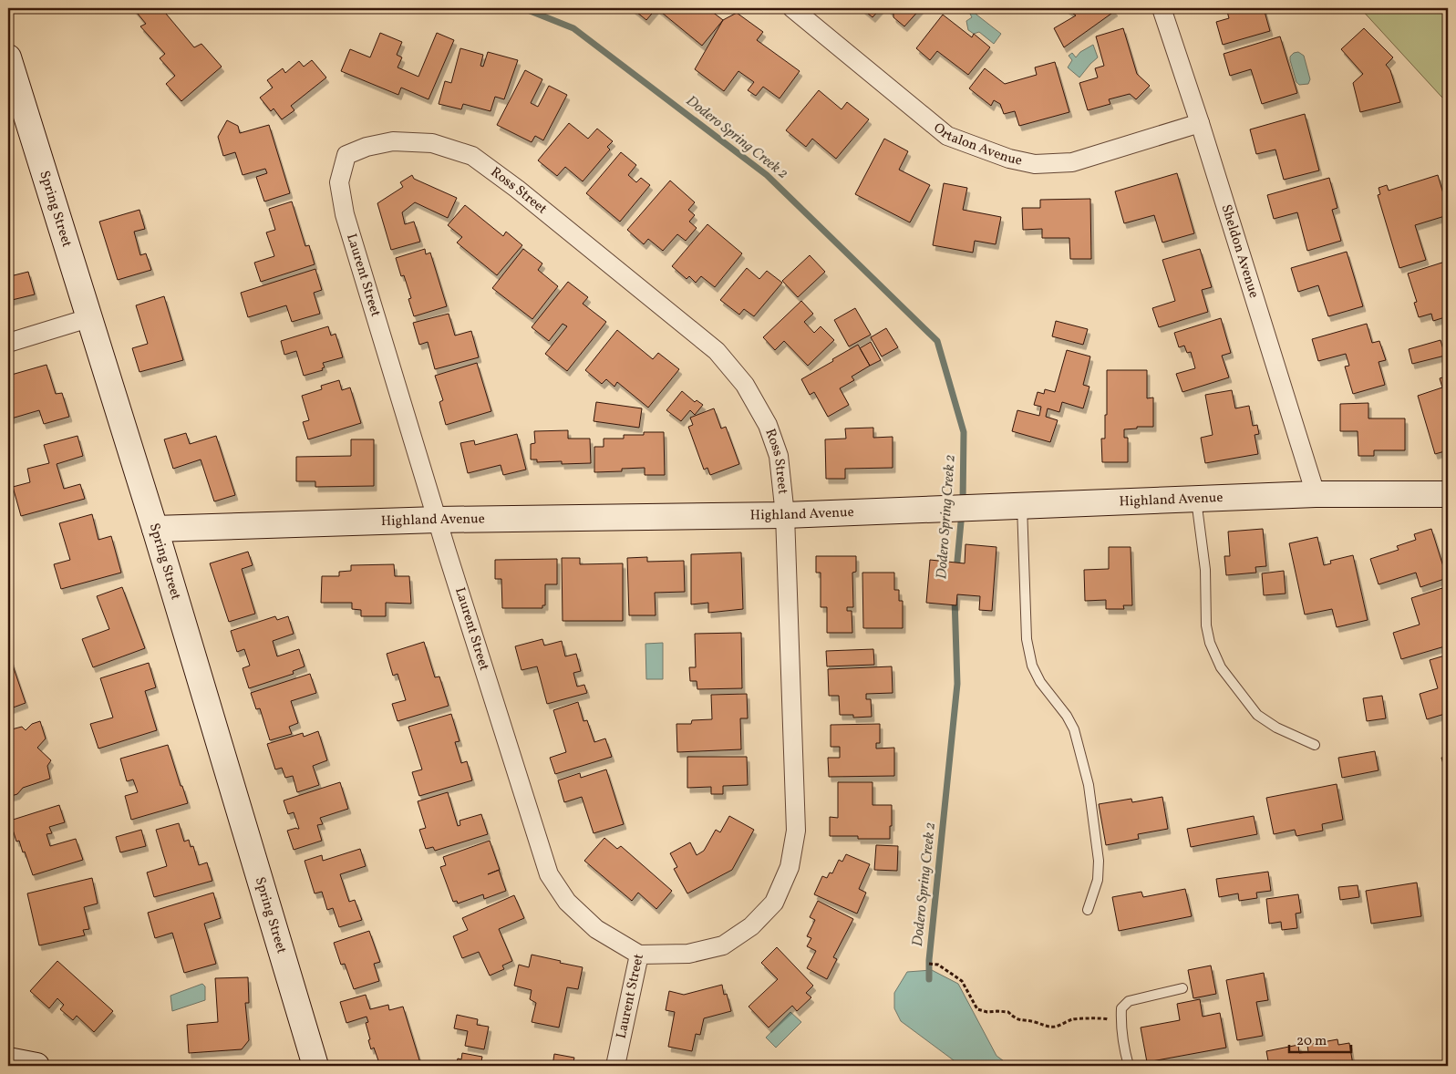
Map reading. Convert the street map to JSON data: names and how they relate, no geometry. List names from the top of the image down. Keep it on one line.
{"streets":{"street":["Ortalon Avenue","Ross Street","Spring Street","Sheldon Avenue","Laurent Street","Highland Avenue"]},"crossings":[["Ortalon Avenue","Sheldon Avenue"],["Ross Street","Laurent Street"],["Ross Street","Highland Avenue"],["Spring Street","Highland Avenue"],["Sheldon Avenue","Highland Avenue"],["Laurent Street","Highland Avenue"]],"water":["Dodero Spring Creek 2"],"scale_bar":"20 m"}
